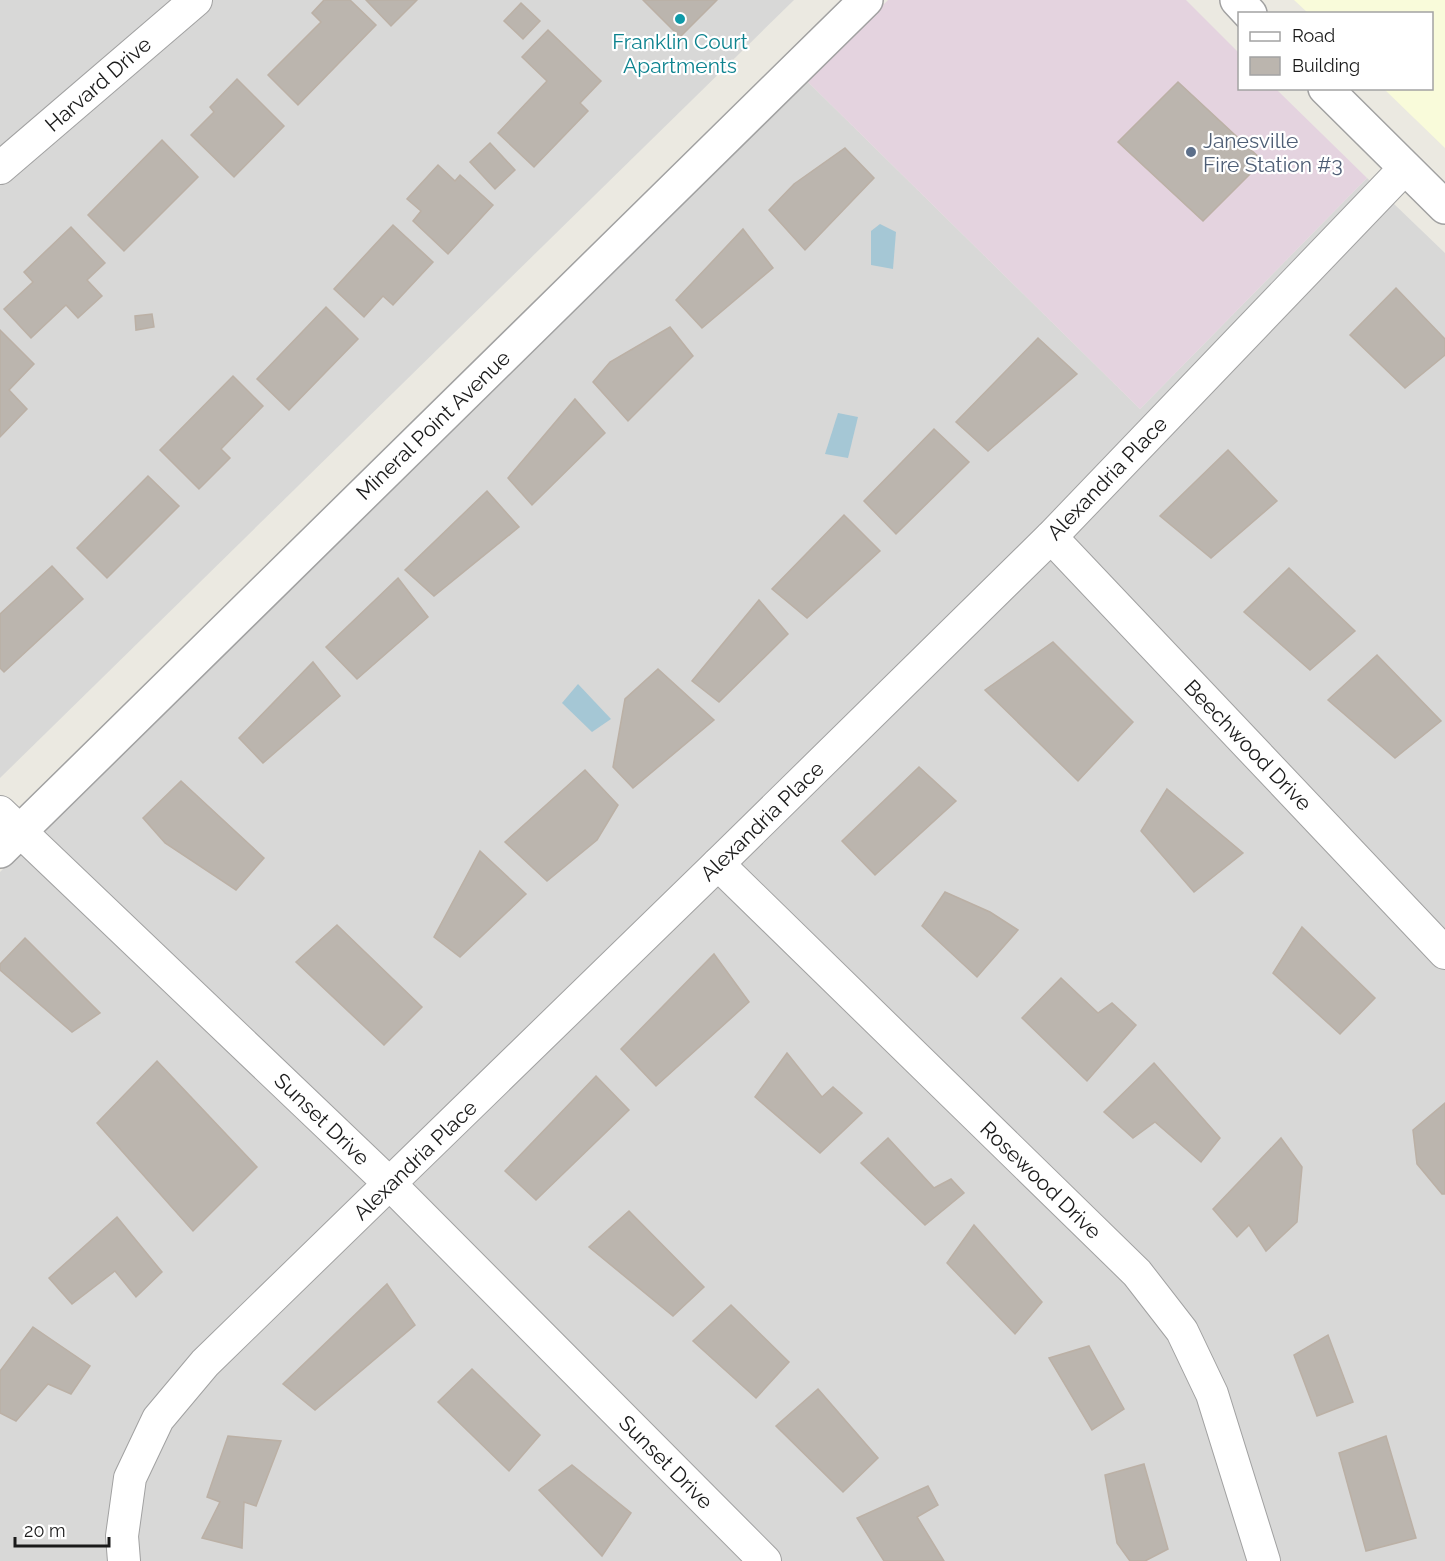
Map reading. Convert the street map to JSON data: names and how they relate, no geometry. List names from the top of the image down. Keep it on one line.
{"streets":{"street":["Harvard Drive","Mineral Point Avenue","Alexandria Place","Beechwood Drive","Sunset Drive","Rosewood Drive"]},"crossings":[["Mineral Point Avenue","Sunset Drive"],["Alexandria Place","Beechwood Drive"],["Alexandria Place","Sunset Drive"],["Alexandria Place","Rosewood Drive"]],"places":["Franklin Court Apartments","Janesville Fire Station #3"],"legend":["Road","Building"],"scale_bar":"20 m"}
